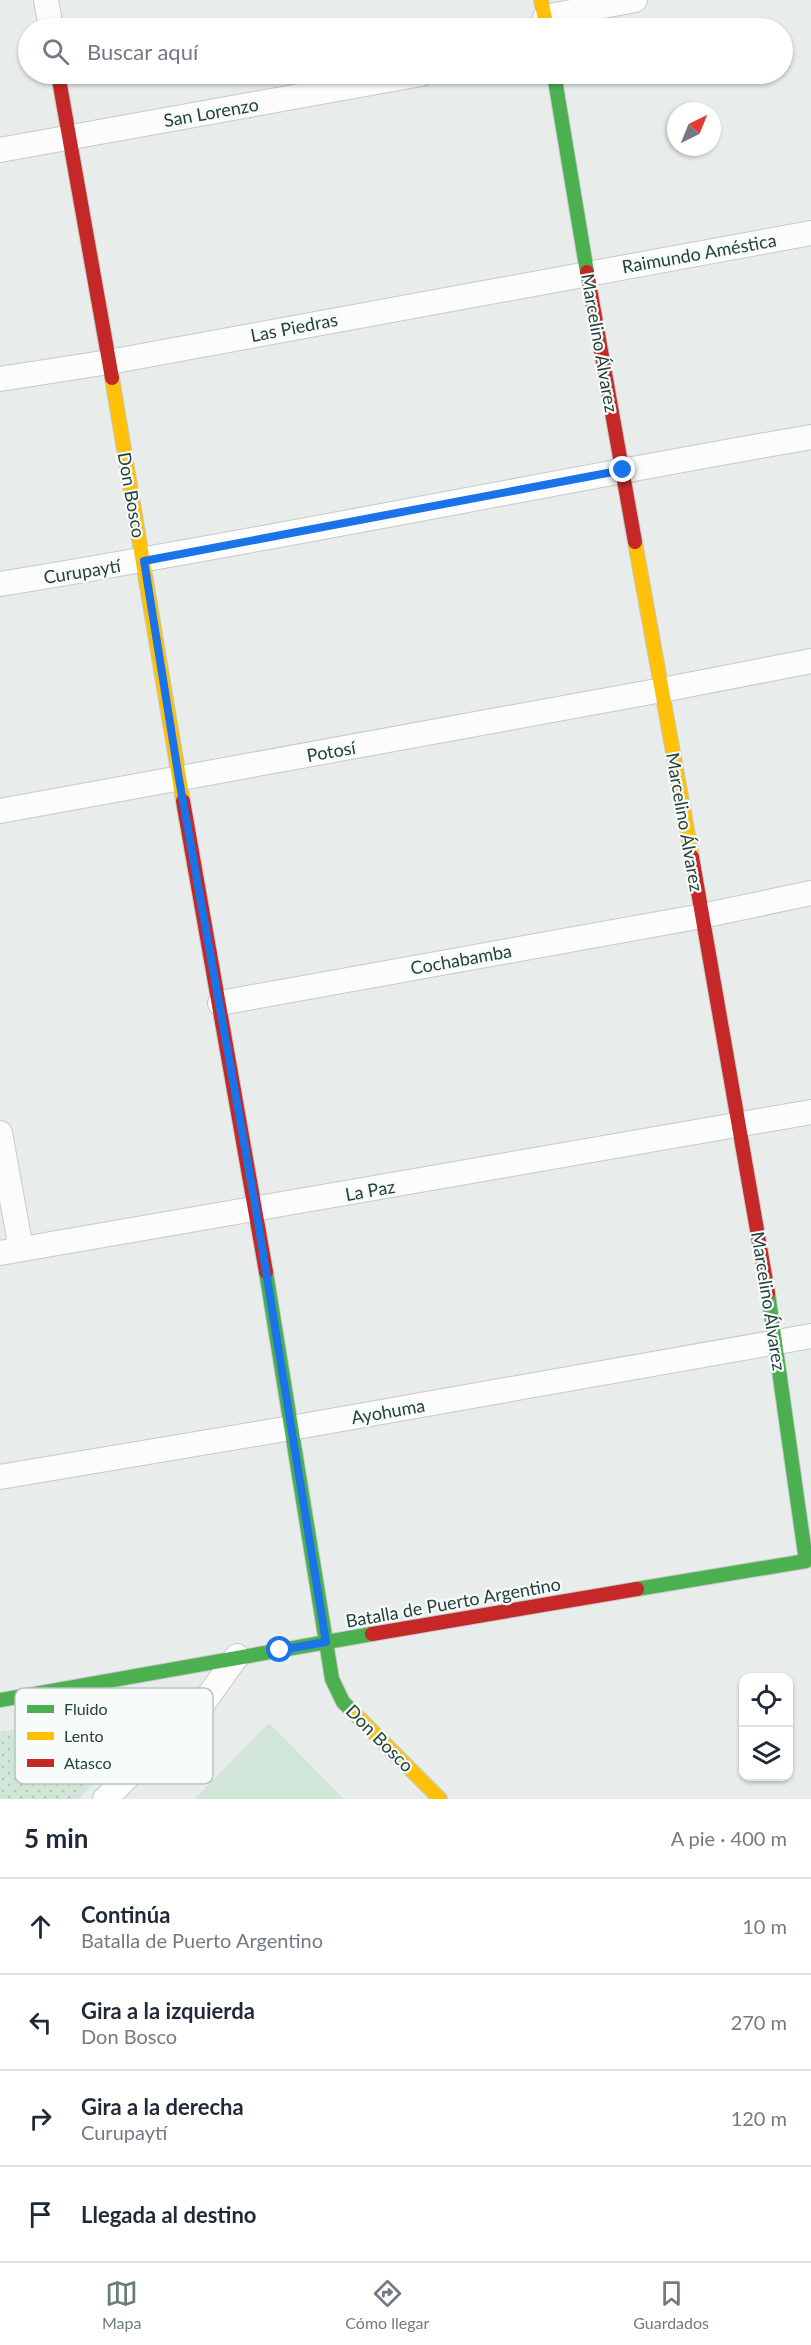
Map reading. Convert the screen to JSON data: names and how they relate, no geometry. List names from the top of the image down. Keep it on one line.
{"streets":{"main road":["Marcelino Álvarez","Don Bosco","Batalla de Puerto Argentino"],"street":["San Lorenzo","Raimundo Améstica","Las Piedras","Curupaytí","Potosí","Cochabamba","La Paz","Ayohuma"]},"crossings":[["San Lorenzo","Don Bosco"],["Raimundo Améstica","Las Piedras"],["Raimundo Améstica","Marcelino Álvarez"],["Las Piedras","Marcelino Álvarez"],["Las Piedras","Don Bosco"],["Marcelino Álvarez","Curupaytí"],["Marcelino Álvarez","Potosí"],["Marcelino Álvarez","Cochabamba"],["Marcelino Álvarez","La Paz"],["Marcelino Álvarez","Ayohuma"],["Marcelino Álvarez","Batalla de Puerto Argentino"],["Don Bosco","Curupaytí"],["Don Bosco","Potosí"],["Don Bosco","Cochabamba"],["Don Bosco","La Paz"],["Don Bosco","Ayohuma"],["Don Bosco","Batalla de Puerto Argentino"]],"legend":["Fluido","Lento","Atasco"],"north":"top right","page":{"search":"Buscar aquí","heading":["5 min","A pie · 400 m"],"list":[["Continúa","Batalla de Puerto Argentino","10 m"],["Gira a la izquierda","Don Bosco","270 m"],["Gira a la derecha","Curupaytí","120 m"],"Llegada al destino"],"nav":["Mapa","Cómo llegar","Guardados"]}}
